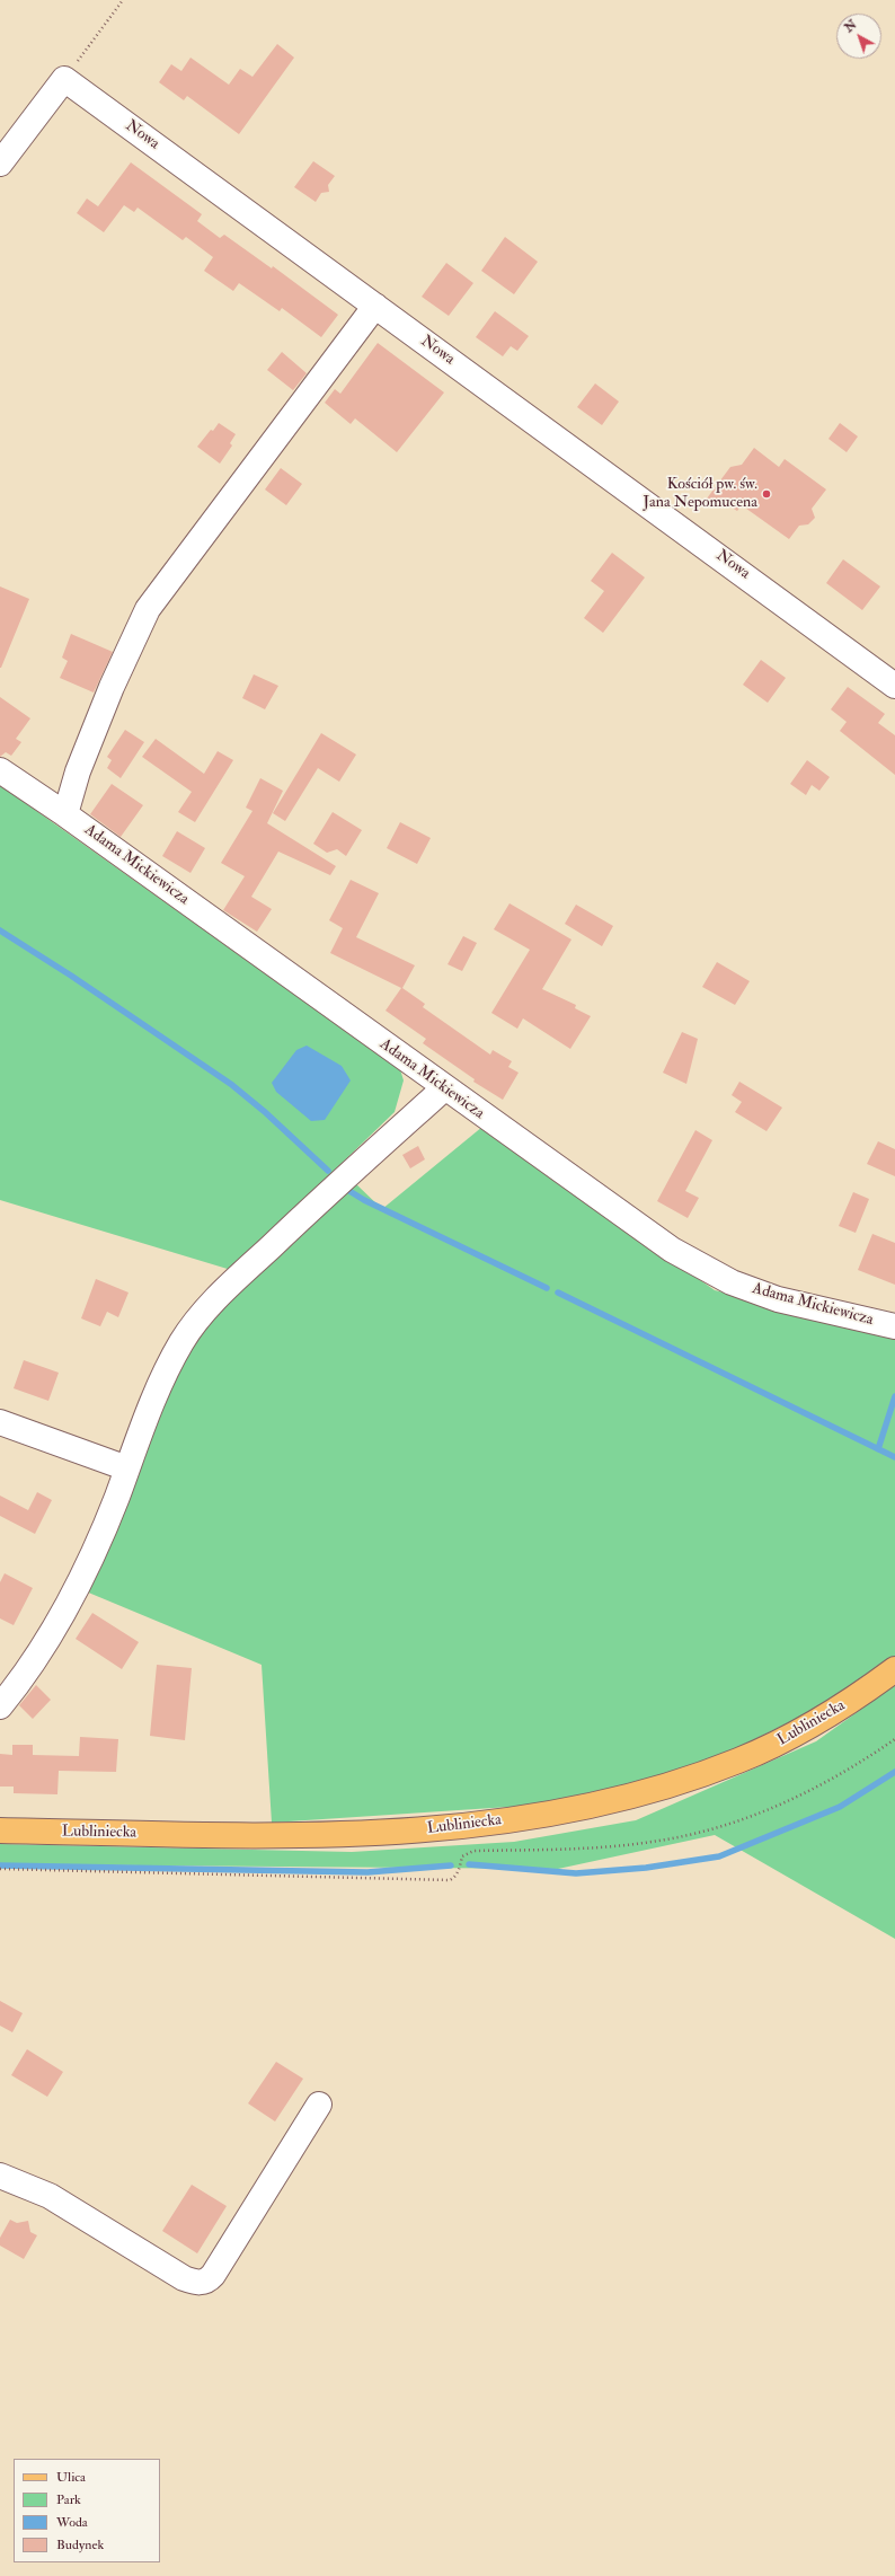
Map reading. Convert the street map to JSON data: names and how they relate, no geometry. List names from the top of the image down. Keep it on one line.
{"streets":{"main road":["Lubliniecka"],"street":["Nowa","Adama Mickiewicza"]},"places":["Kościół pw. św. Jana Nepomucena"],"legend":["Ulica","Park","Woda","Budynek"],"north":"top left"}
